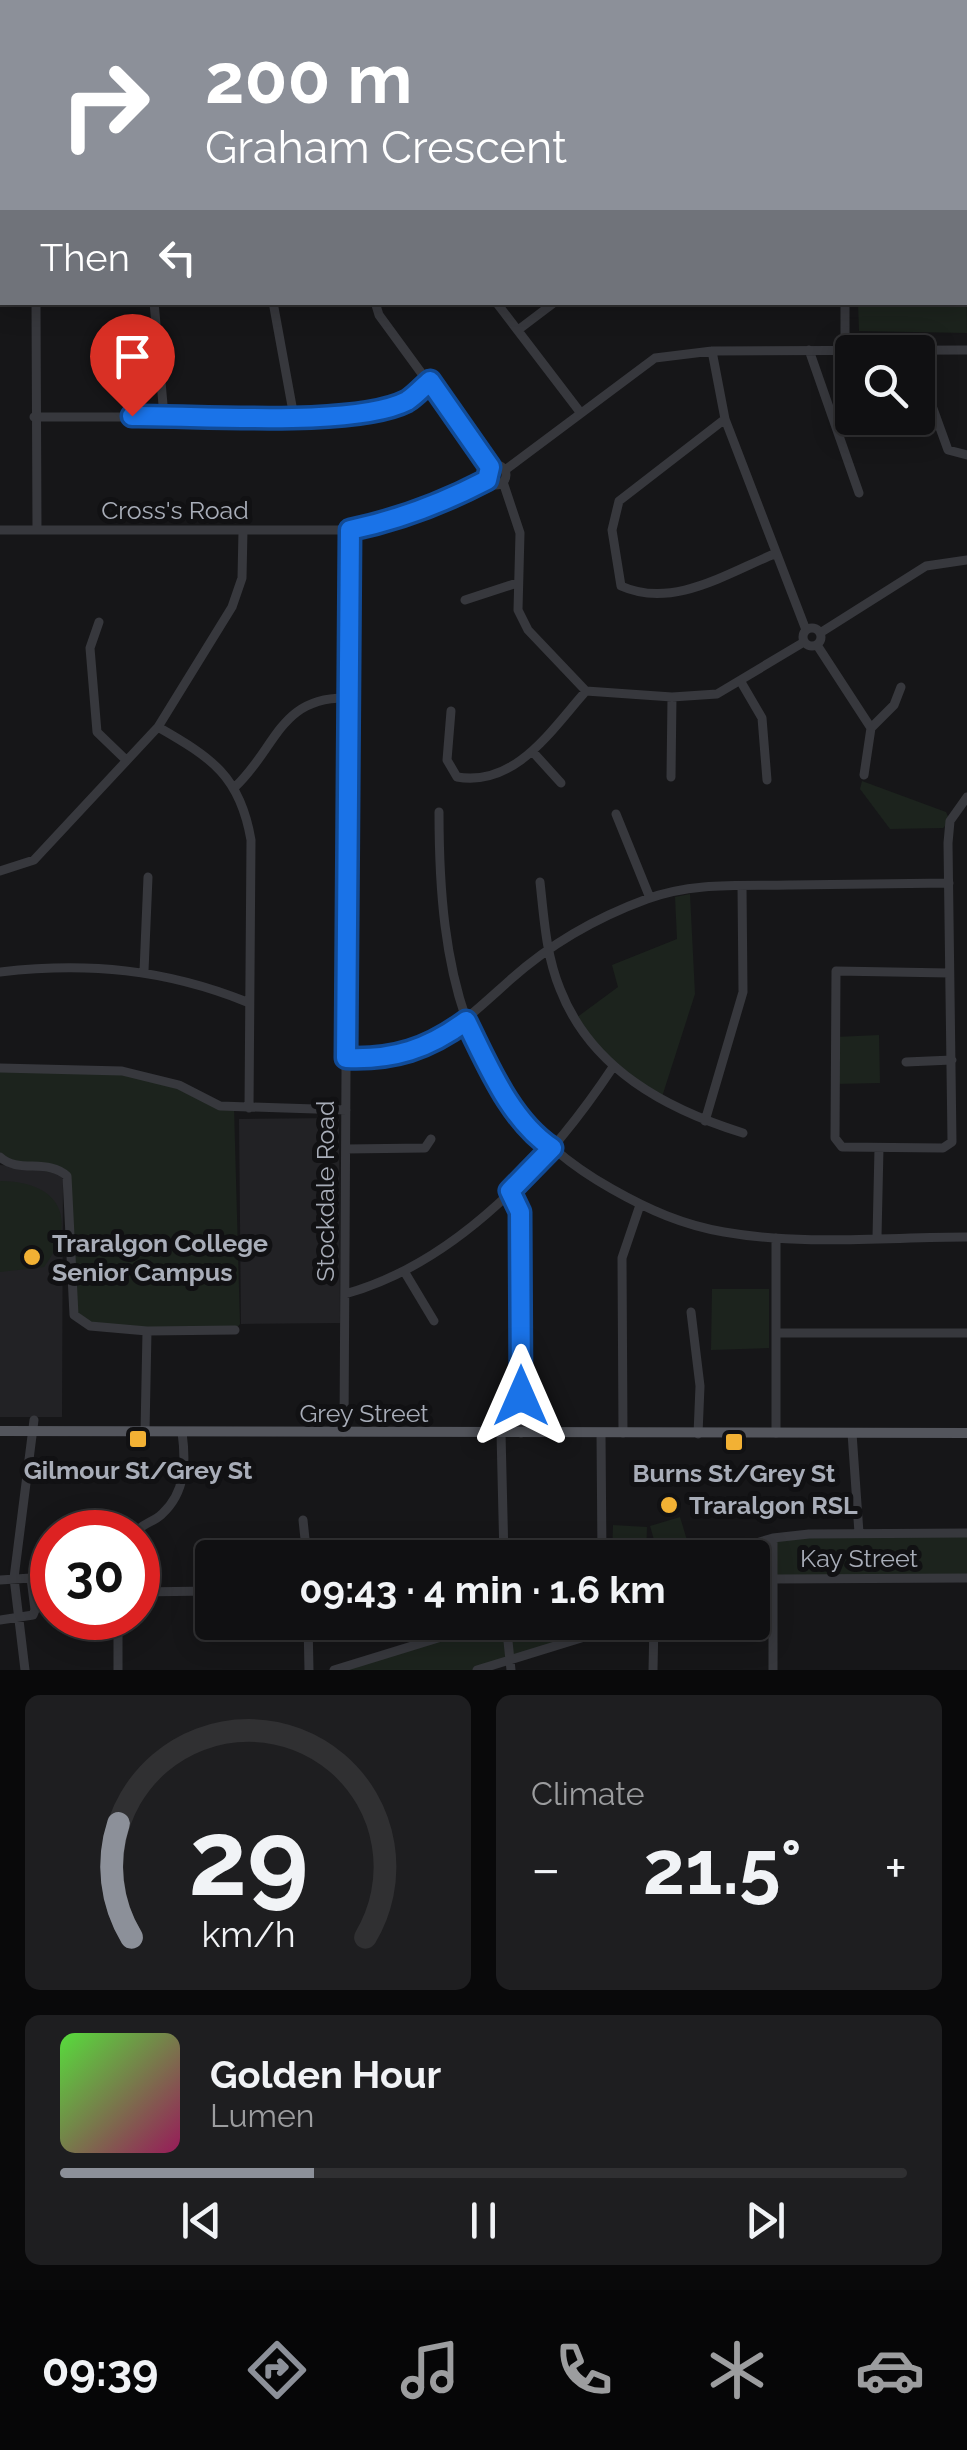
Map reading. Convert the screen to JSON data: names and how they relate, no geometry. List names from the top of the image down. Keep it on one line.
{"streets":{"main road":["Grey Street"],"street":["Cross's Road","Stockdale Road","Kay Street"]},"crossings":[["Cross's Road","Stockdale Road"],["Stockdale Road","Grey Street"]],"places":{"other":["Traralgon College Senior Campus","Traralgon RSL"],"transit":["Gilmour St/Grey St","Burns St/Grey St"]},"page":{"turn":["200 m","Graham Crescent"],"then":"Then","limit":"30","trip":"09:43 · 4 min · 1.6 km","tile":"Climate","heat":["−","21.5°","+"],"song":["Golden Hour","Lumen"],"tabs":"09:39","gauge":["29","km/h"]}}
